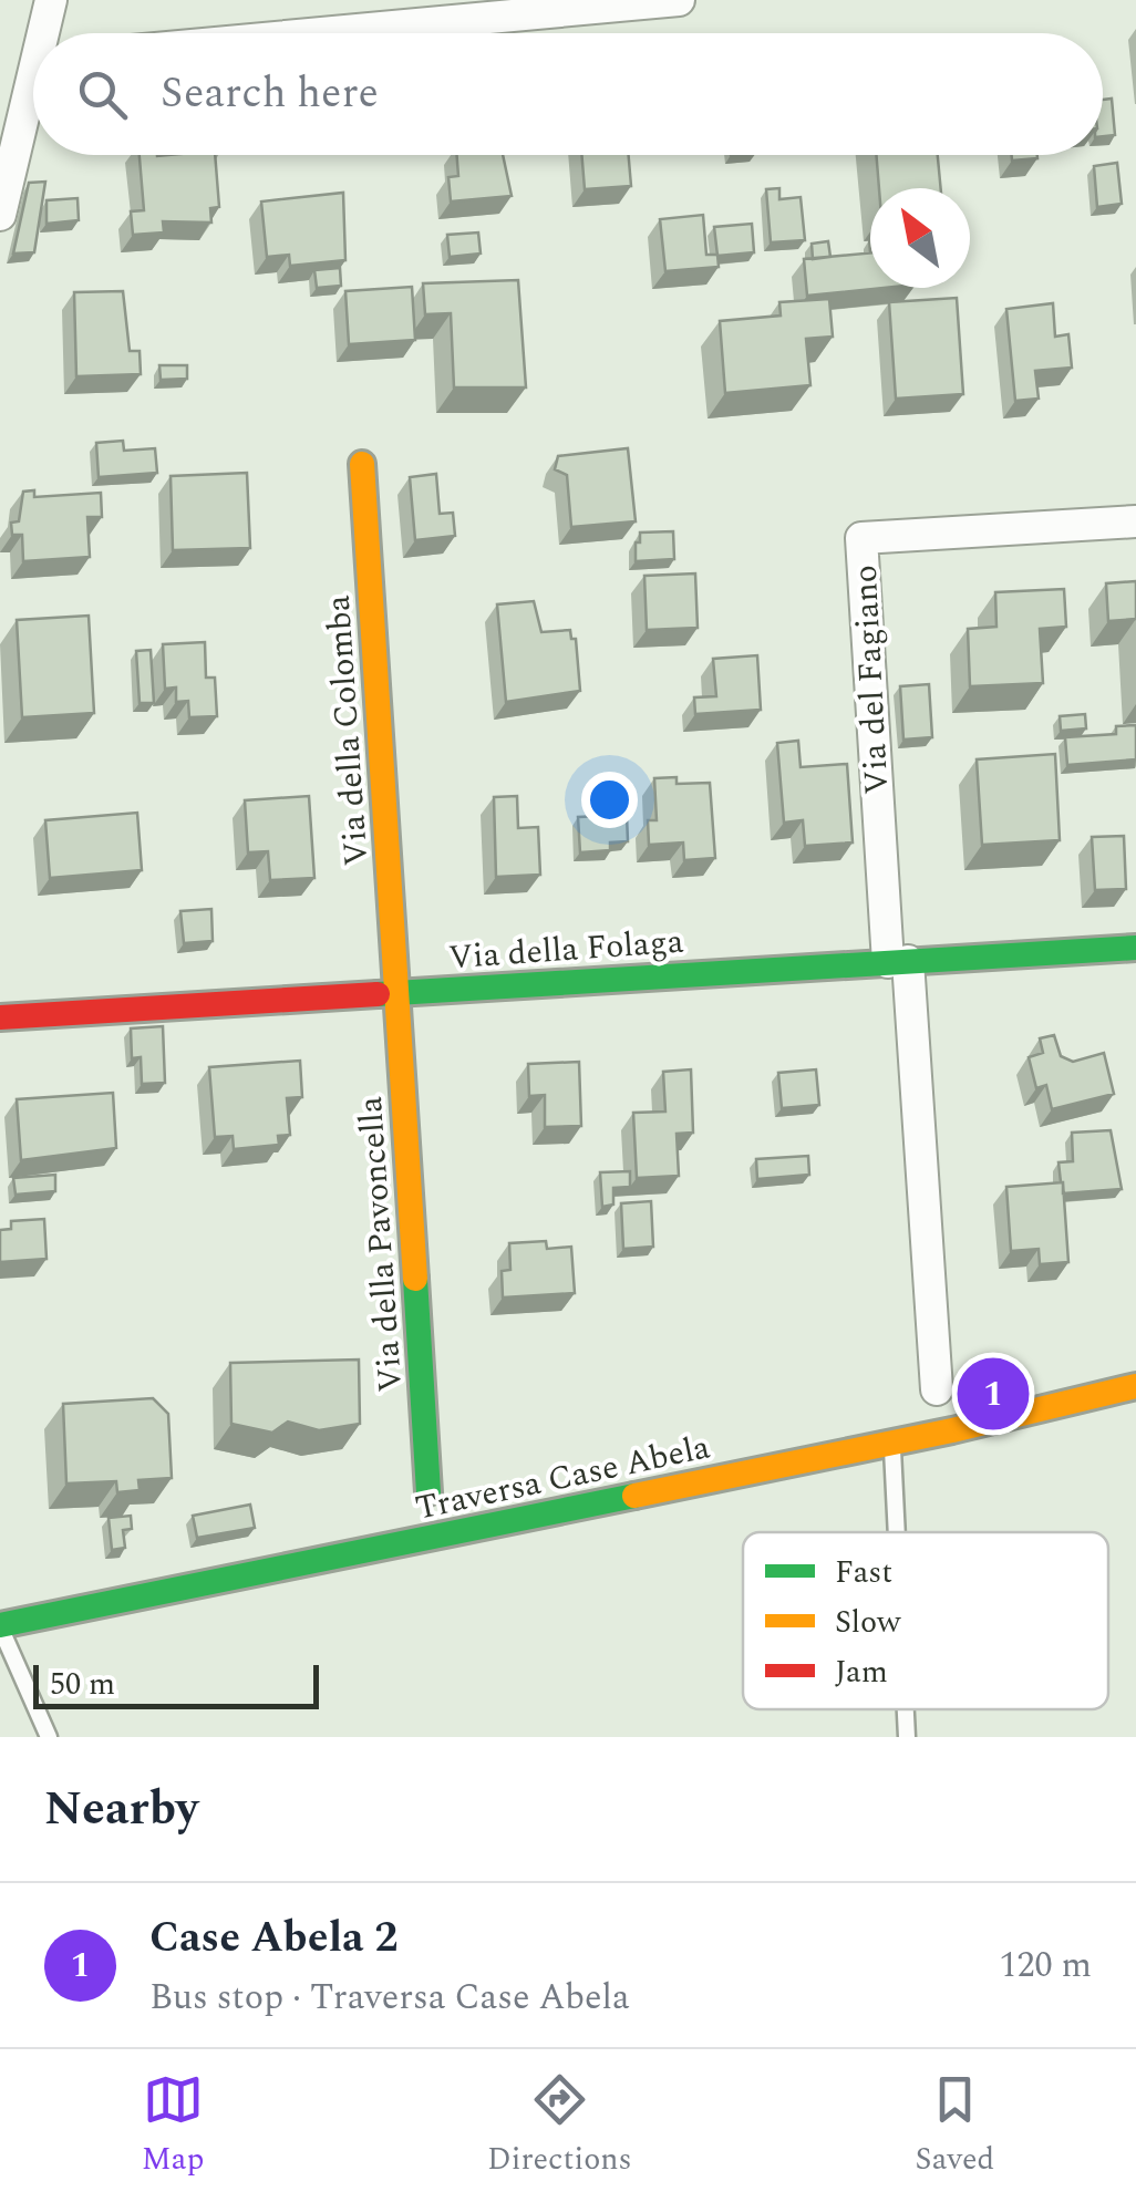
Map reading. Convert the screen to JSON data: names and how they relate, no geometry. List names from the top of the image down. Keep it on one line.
{"streets":{"street":["Via del Fagiano","Via della Colomba","Via della Folaga","Via della Pavoncella","Traversa Case Abela"]},"crossings":[["Via del Fagiano","Via della Folaga"],["Via della Colomba","Via della Folaga"],["Via della Colomba","Via della Pavoncella"],["Via della Folaga","Via della Pavoncella"]],"legend":["Fast","Slow","Jam"],"scale_bar":"50 m","north":"top left","page":{"search":"Search here","pins":"1","scale":"50 m","heading":"Nearby","list":[{"mark":"1","name":"Case Abela 2","note":"Bus stop · Traversa Case Abela","value":"120 m"}],"nav":["Map","Directions","Saved"]}}
